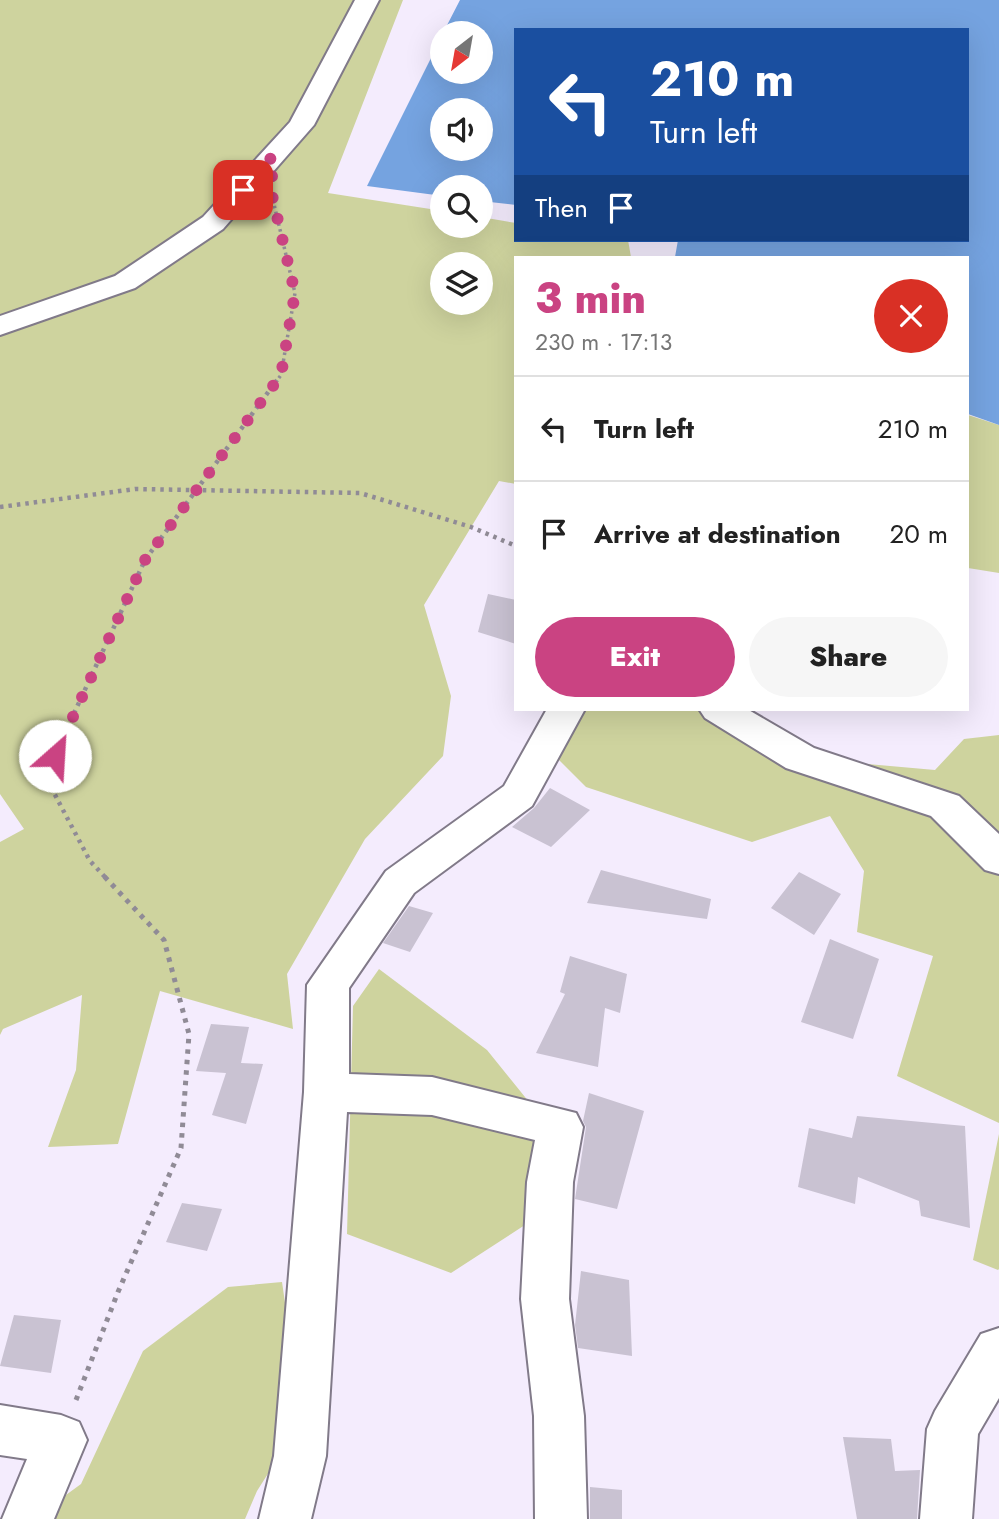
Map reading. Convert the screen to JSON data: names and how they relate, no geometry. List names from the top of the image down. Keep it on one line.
{"north":"bottom left","page":{"turn":["210 m","Turn left"],"then":"Then","heading":["3 min","230 m · 17:13"],"list":[{"name":"Turn left","value":"210 m"},{"name":"Arrive at destination","value":"20 m"}],"buttons":["Exit","Share"]}}
